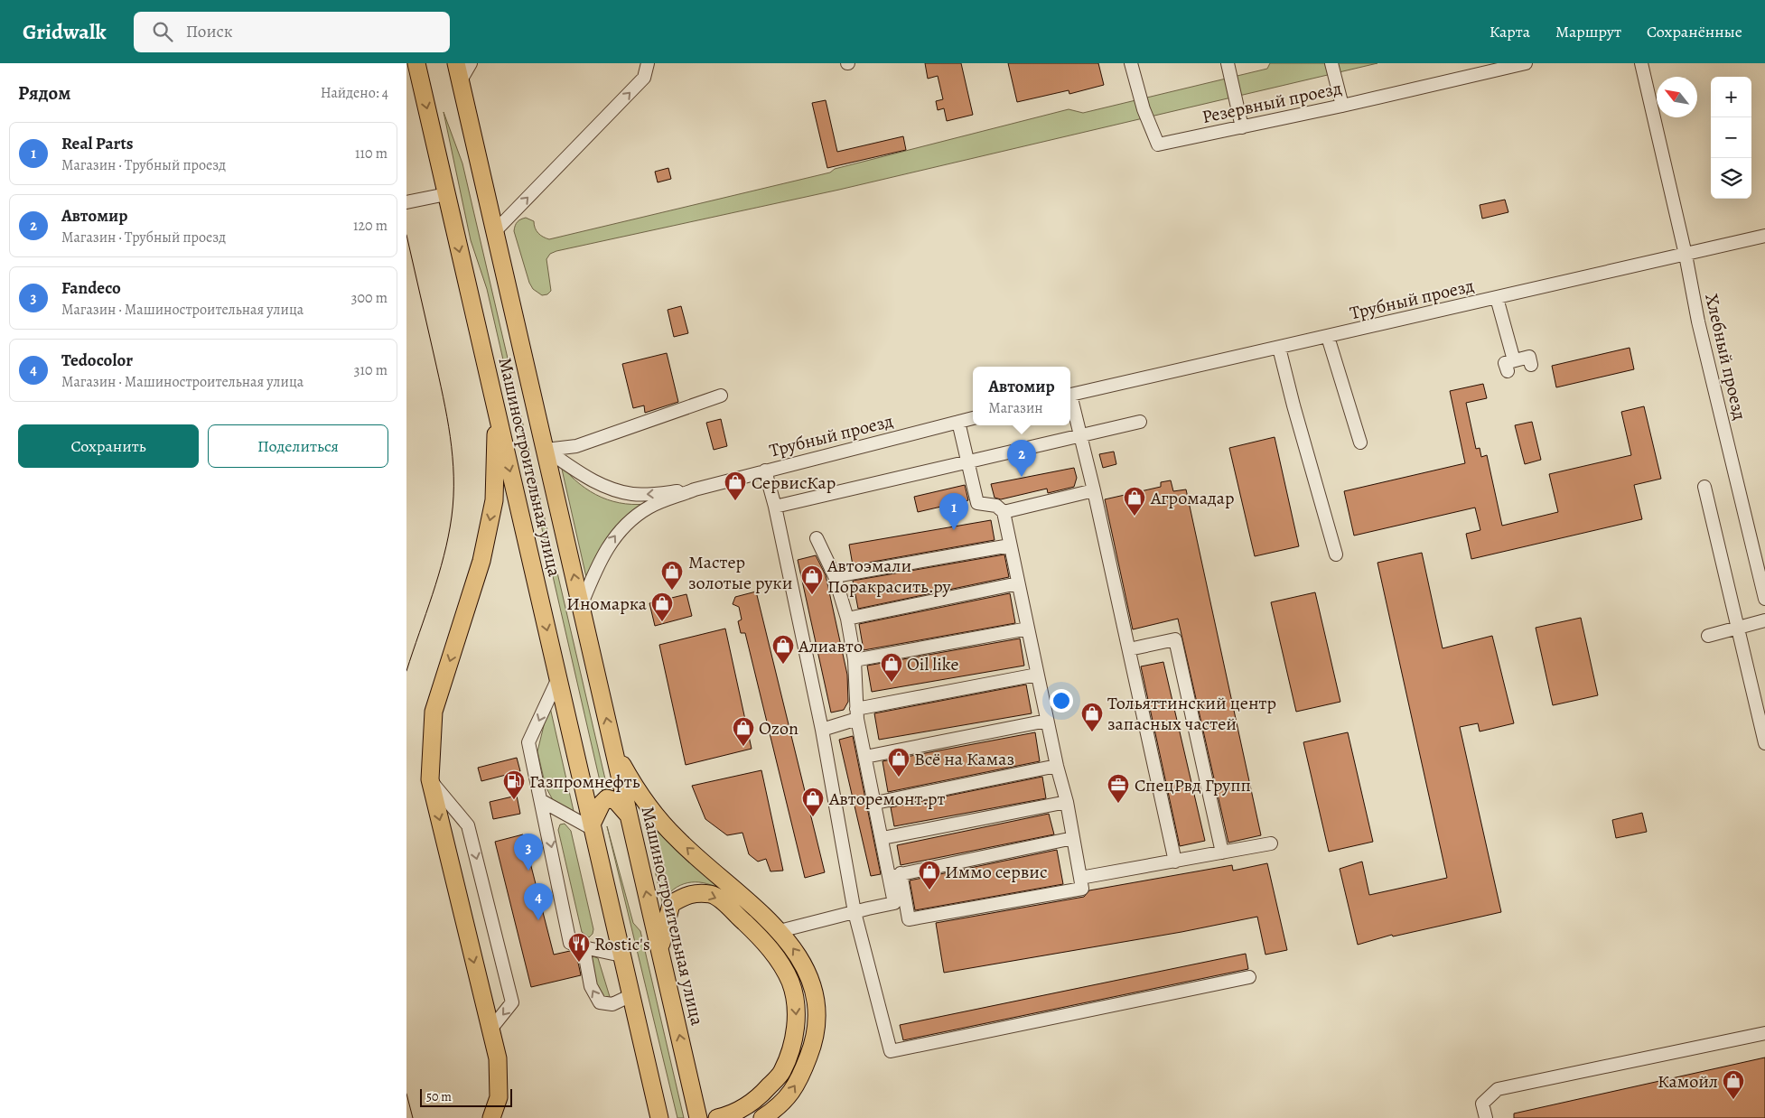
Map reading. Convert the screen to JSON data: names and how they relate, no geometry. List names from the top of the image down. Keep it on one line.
{"streets":{"main road":["Машиностроительная улица"],"street":["Резервный проезд","Трубный проезд","Хлебный проезд"]},"crossings":[["Трубный проезд","Хлебный проезд"]],"places":{"shop":["СервисКар","Агромадар","Мастер золотые руки","Автоэмали Поракрасить.ру","Иномарка","Алиавто","Oil like","Тольяттинский центр запасных частей","Ozon","Всё на Камаз","Авторемонт.рт","Иммо сервис","Камойл"],"fuel station":["Газпромнефть"],"office":["СпецРвд Групп"],"restaurant":["Rostic's"]},"scale_bar":"50 m","north":"top left","page":{"header":"Gridwalk","search":"Поиск","nav":["Карта","Маршрут","Сохранённые"],"heading":["Рядом","Найдено: 4"],"map_buttons":["+","−"],"list":[{"mark":"1","name":"Real Parts","note":"Магазин · Трубный проезд","value":"110 m"},{"mark":"2","name":"Автомир","note":"Магазин · Трубный проезд","value":"120 m"},{"mark":"3","name":"Fandeco","note":"Магазин · Машиностроительная улица","value":"300 m"},{"mark":"4","name":"Tedocolor","note":"Магазин · Машиностроительная улица","value":"310 m"}],"popup":["Автомир","Магазин"],"buttons":["Сохранить","Поделиться"],"pins":["2","1","3","4"],"scale":"50 m"}}
